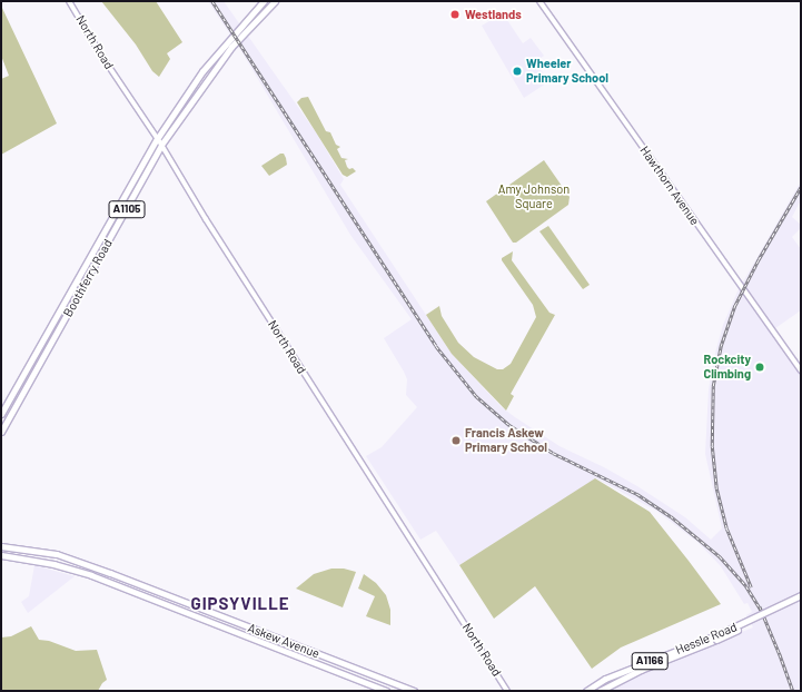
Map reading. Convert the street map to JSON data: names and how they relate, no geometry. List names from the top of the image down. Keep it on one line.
{"streets":{"main road":["A1105","Boothferry Road","Hessle Road","Askew Avenue","A1166"],"street":["North Road","Hawthorn Avenue"]},"crossings":[["North Road","Boothferry Road"]],"districts":["GIPSYVILLE"],"parks":["Amy Johnson Square"],"places":["Westlands","Wheeler Primary School","Rockcity Climbing","Francis Askew Primary School"]}
